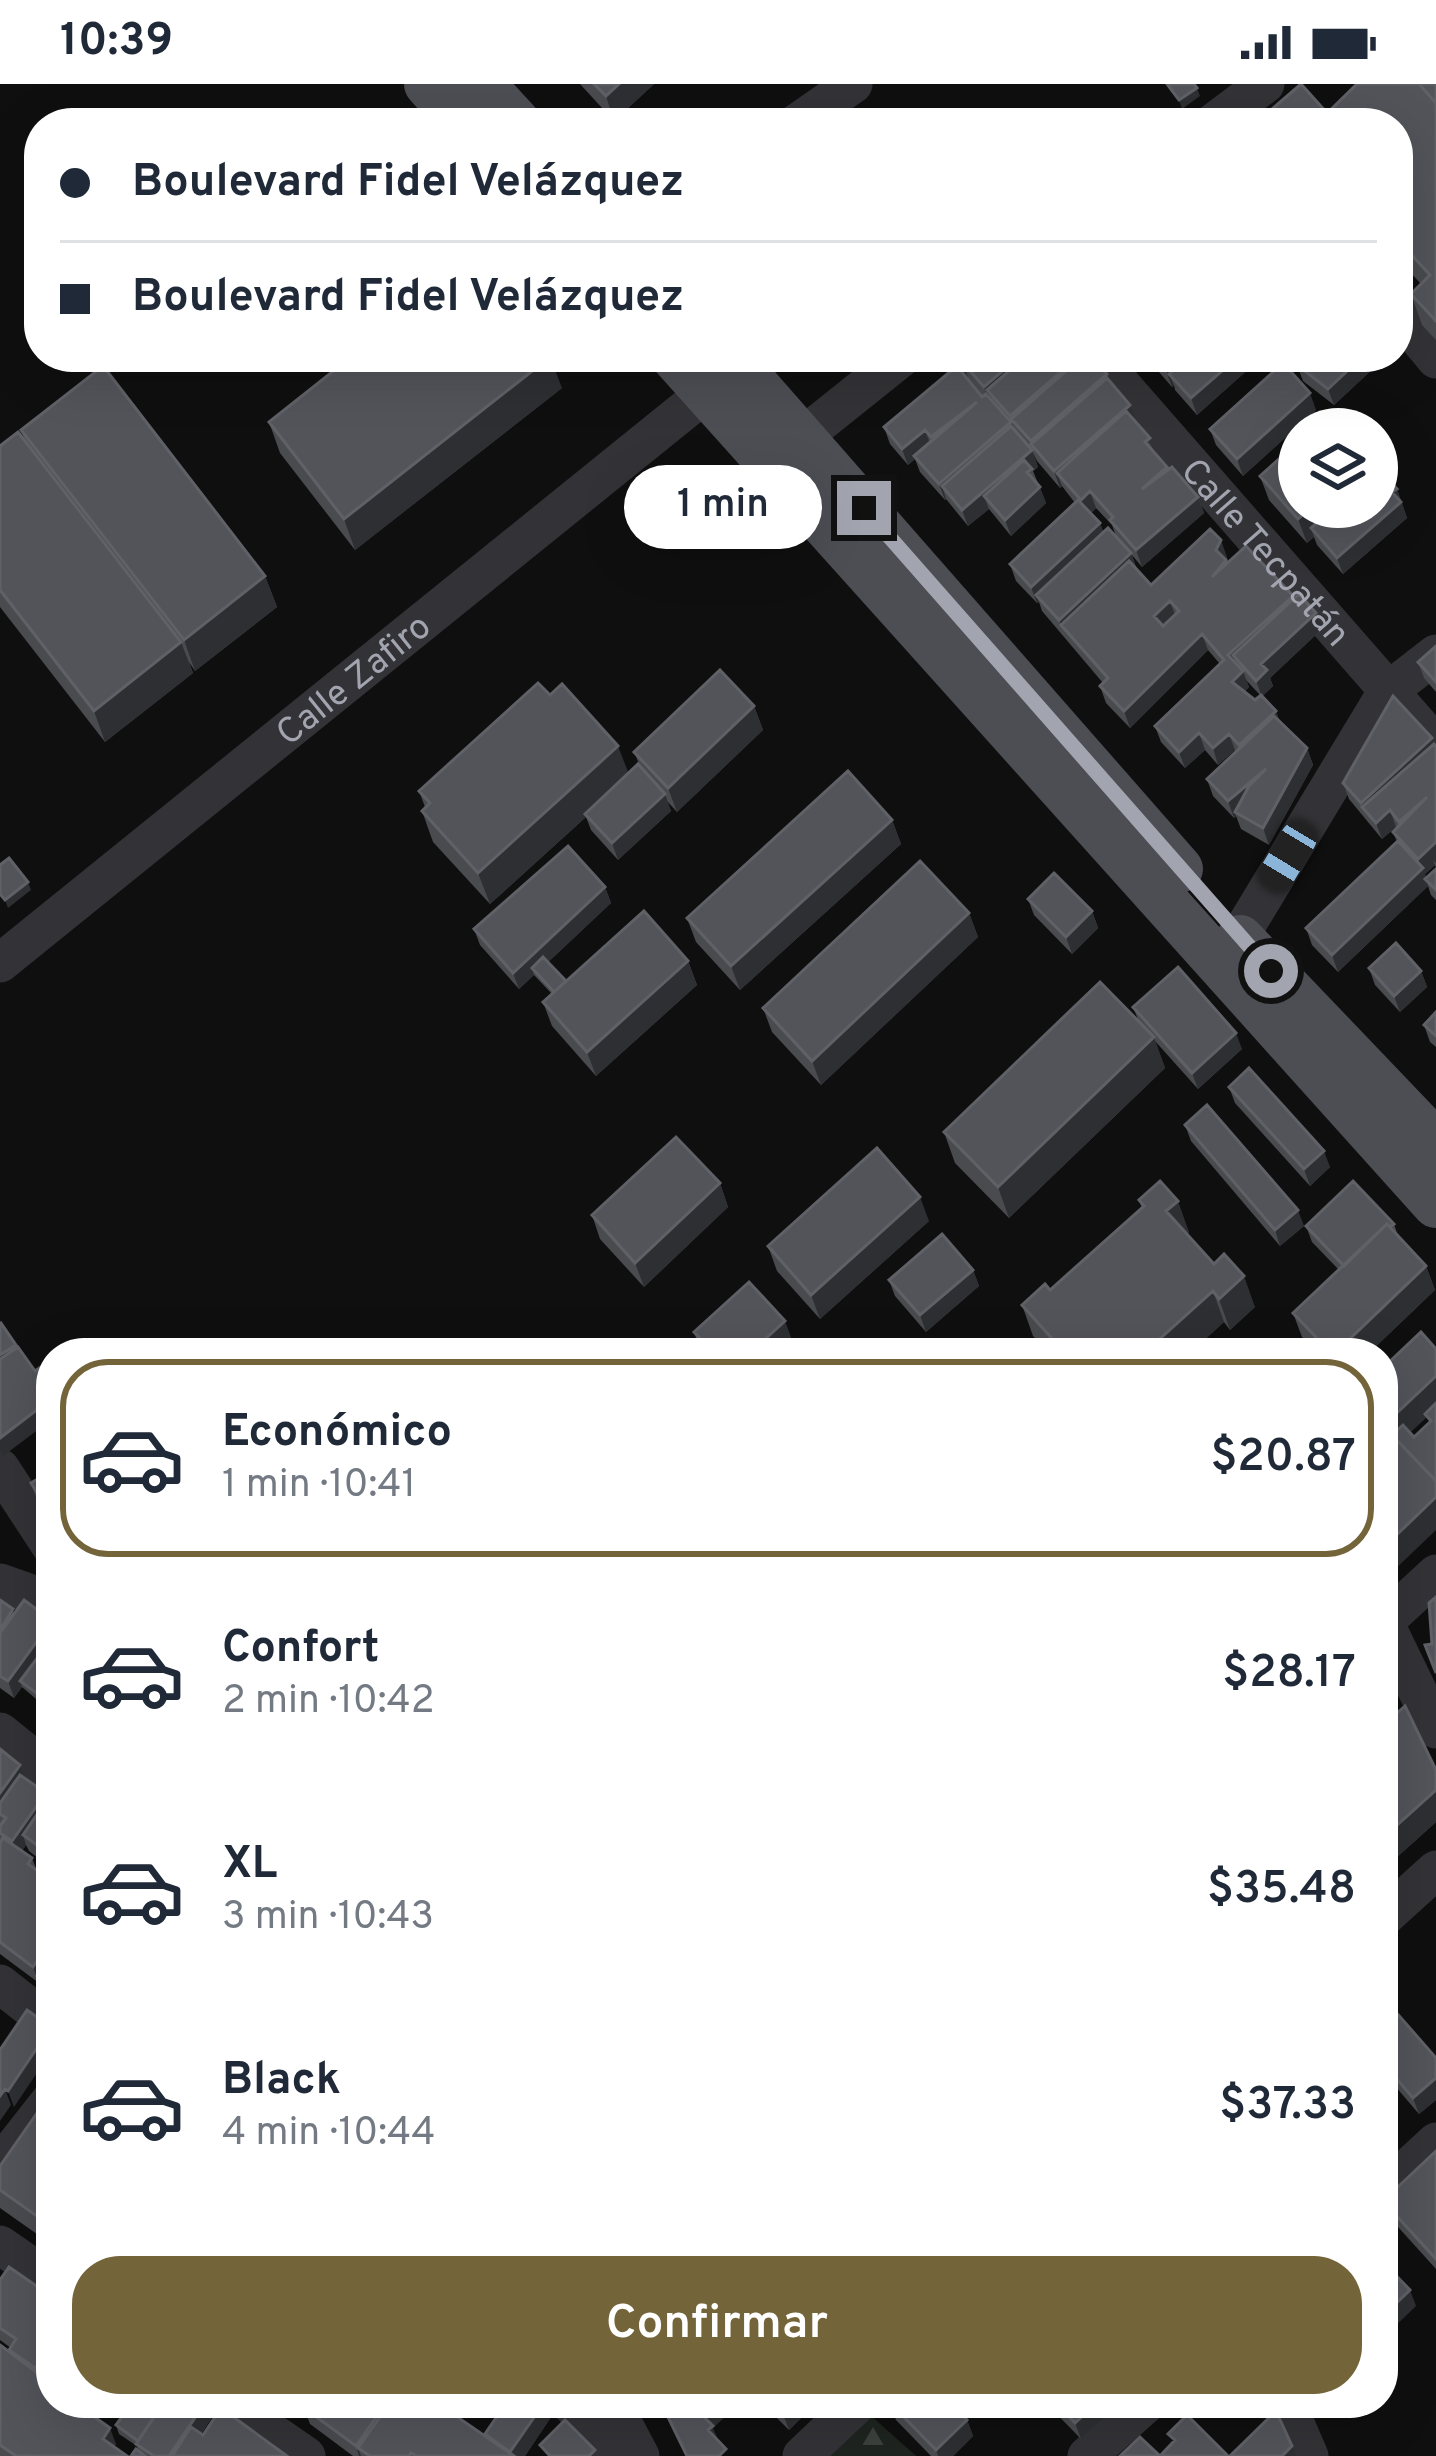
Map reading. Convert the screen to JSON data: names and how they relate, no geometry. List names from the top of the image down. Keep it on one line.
{"streets":{"street":["Calle Tecpatán","Calle Zafiro"]},"page":{"status":"10:39","banner":["Boulevard Fidel Velázquez","Boulevard Fidel Velázquez"],"bubble":"1 min","list":[{"name":"Económico","note":"1 min · 10:41","value":"$20.87"},{"name":"Confort","note":"2 min · 10:42","value":"$28.17"},{"name":"XL","note":"3 min · 10:43","value":"$35.48"},{"name":"Black","note":"4 min · 10:44","value":"$37.33"}],"buttons":"Confirmar"}}
